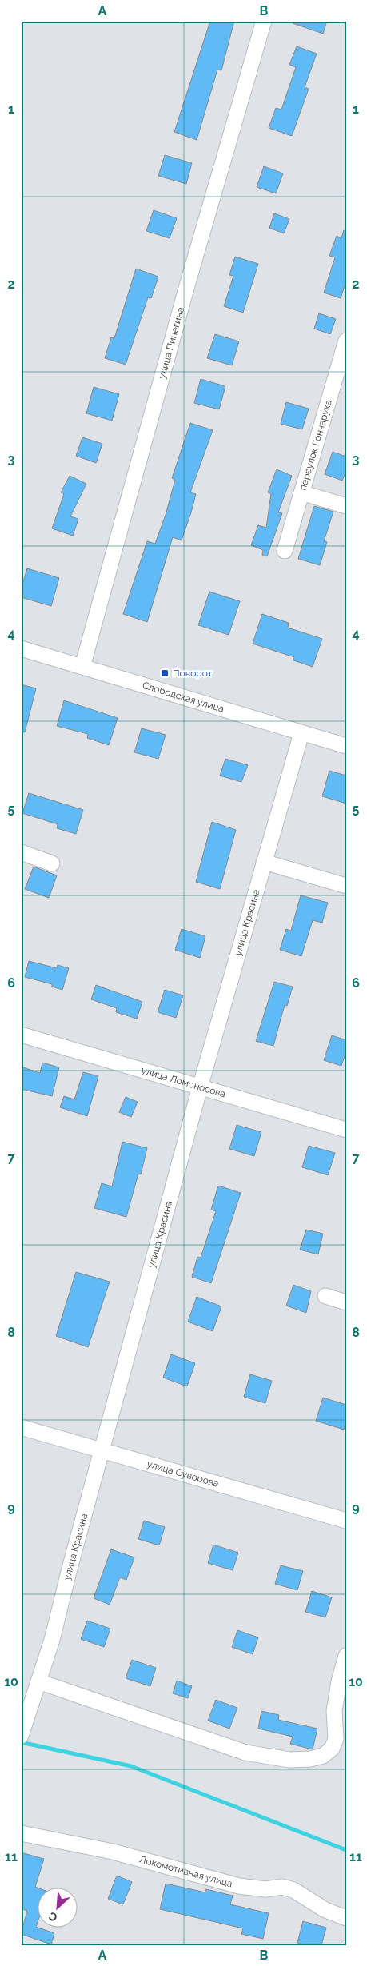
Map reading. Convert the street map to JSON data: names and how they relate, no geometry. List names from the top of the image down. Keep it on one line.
{"streets":{"street":["улица Пинегина","переулок Гончарука","Слободская улица","улица Красина","улица Ломоносова","улица Суворова","Локомотивная улица"]},"crossings":[["улица Пинегина","Слободская улица"],["Слободская улица","улица Красина"],["улица Красина","улица Ломоносова"],["улица Красина","улица Суворова"]],"places":{"transit":["Поворот"]},"north":"bottom left","grid":{"columns":["A","B"],"rows":["1","2","3","4","5","6","7","8","9","10","11"]}}
